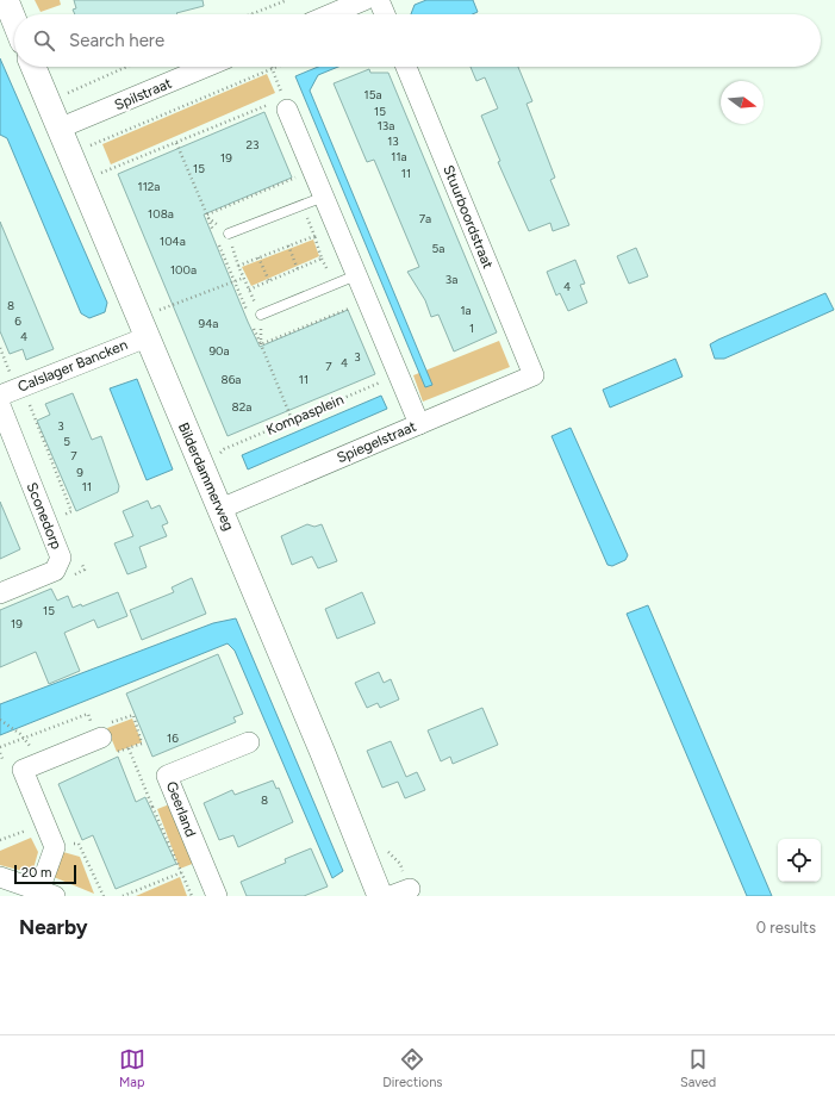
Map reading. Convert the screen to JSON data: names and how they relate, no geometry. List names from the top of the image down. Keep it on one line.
{"streets":{"street":["Spilstraat","Stuurboordstraat","Calslager Bancken","Spiegelstraat","Bilderdammerweg","Sconedorp","Geerland"],"path":["Kompasplein"]},"crossings":[["Spilstraat","Bilderdammerweg"],["Stuurboordstraat","Spiegelstraat"],["Calslager Bancken","Bilderdammerweg"],["Spiegelstraat","Bilderdammerweg"]],"house_numbers":["15a","15","13a","13","23","11a","19","15","11","112a","108a","7a","104a","5a","100a","3a","4","8","1a","6","94a","1","4","90a","3","4","7","86a","11","82a","3","5","7","9","11","15","19","16","8"],"scale_bar":"20 m","north":"right","page":{"search":"Search here","scale":"20 m","heading":["Nearby","0 results"],"nav":["Map","Directions","Saved"]}}
